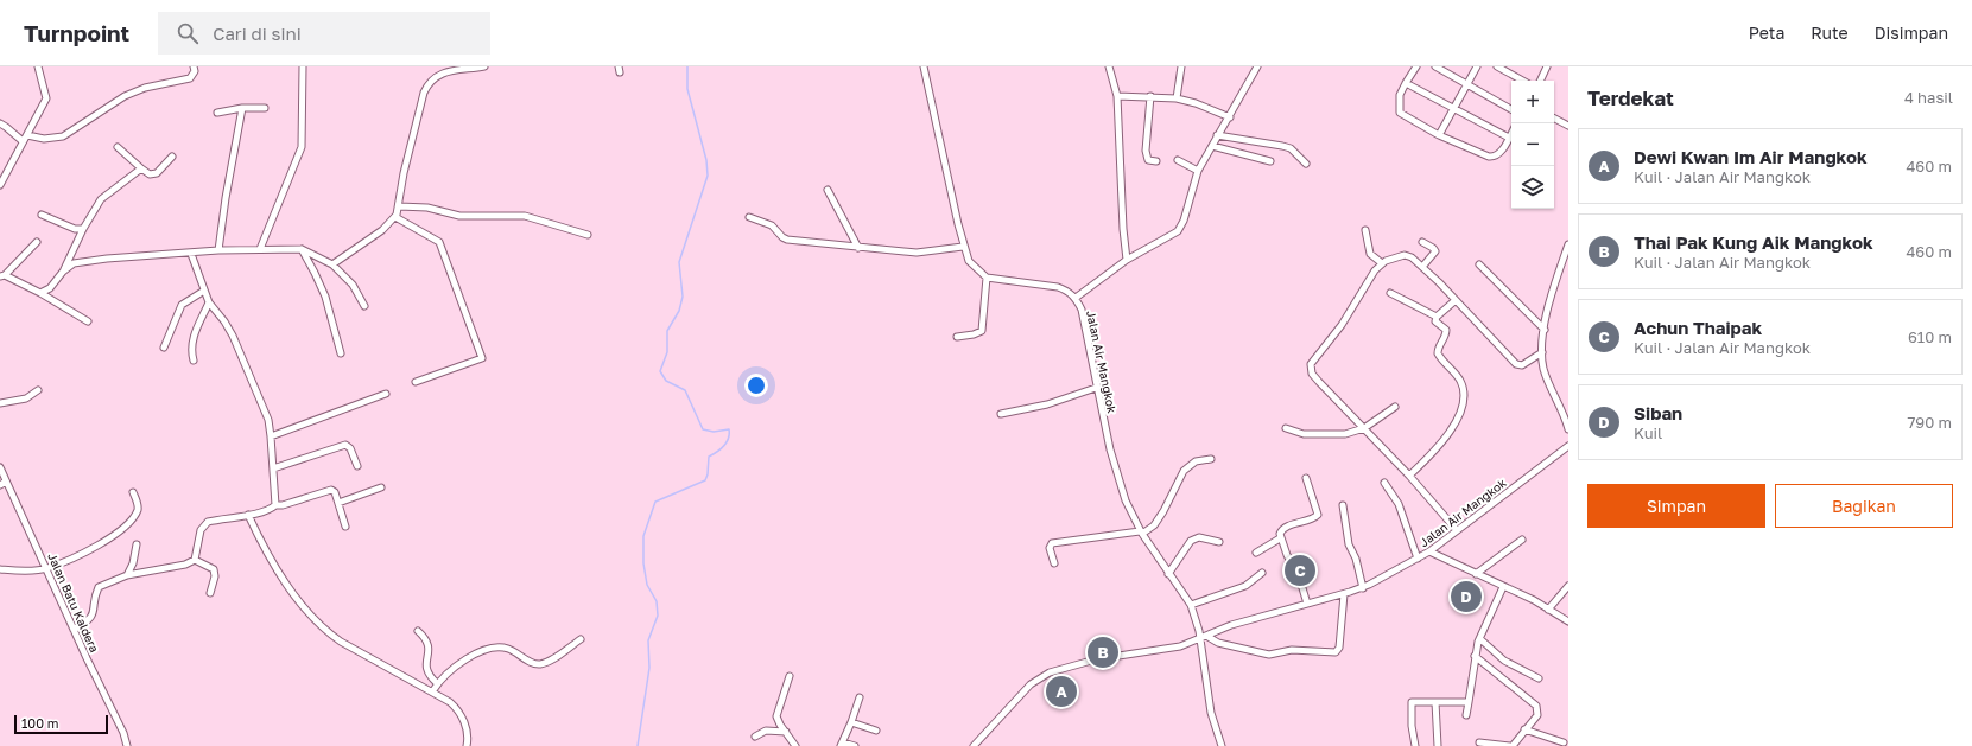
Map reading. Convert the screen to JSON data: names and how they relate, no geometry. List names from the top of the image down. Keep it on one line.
{"streets":{"street":["Jalan Air Mangkok","Jalan Batu Kaldera"]},"scale_bar":"100 m","page":{"header":"Turnpoint","search":"Cari di sini","nav":["Peta","Rute","Disimpan"],"heading":["Terdekat","4 hasil"],"map_buttons":["+","−"],"list":[{"mark":"A","name":"Dewi Kwan Im Air Mangkok","note":"Kuil · Jalan Air Mangkok","value":"460 m"},{"mark":"B","name":"Thai Pak Kung Aik Mangkok","note":"Kuil · Jalan Air Mangkok","value":"460 m"},{"mark":"C","name":"Achun Thaipak","note":"Kuil · Jalan Air Mangkok","value":"610 m"},{"mark":"D","name":"Siban","note":"Kuil","value":"790 m"}],"buttons":["Simpan","Bagikan"],"pins":["C","D","B","A"],"scale":"100 m"}}
